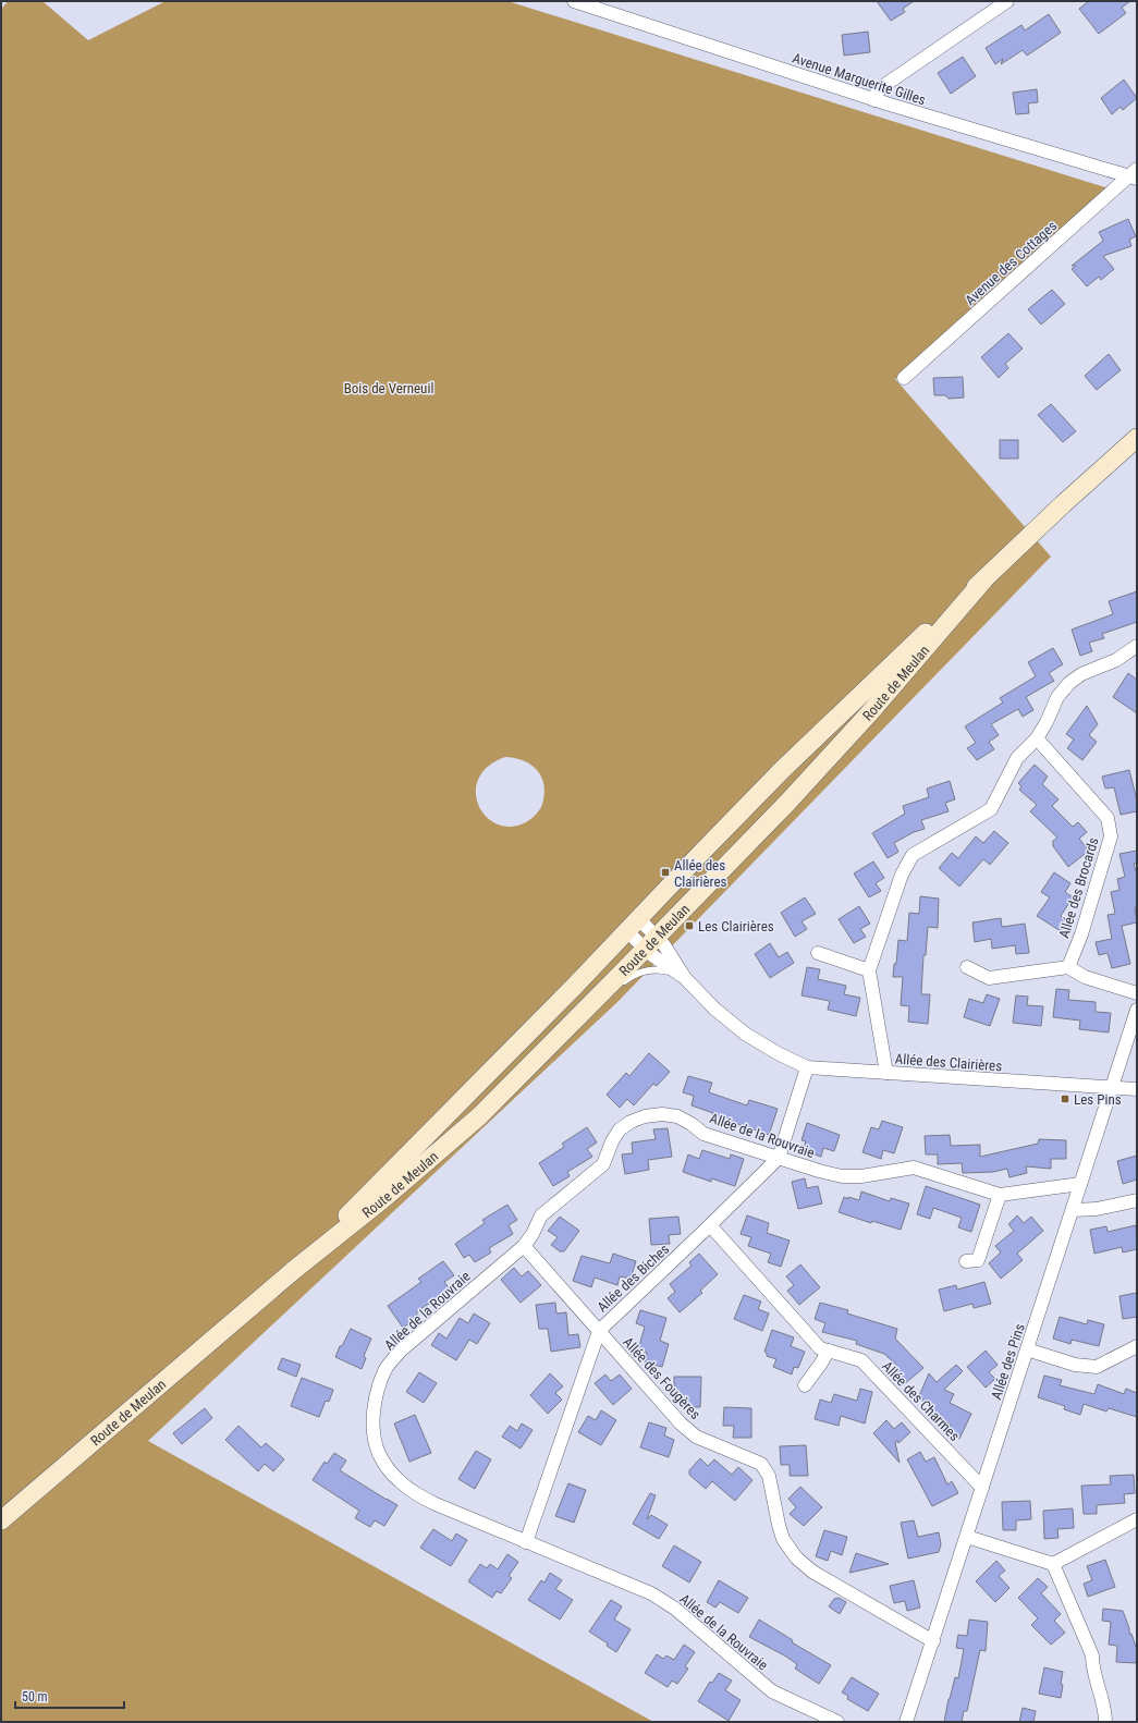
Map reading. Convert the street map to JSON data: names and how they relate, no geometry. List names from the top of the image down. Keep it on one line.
{"streets":{"main road":["Route de Meulan"],"street":["Avenue Marguerite Gilles","Avenue des Cottages","Allée des Brocards","Allée des Clairières","Allée de la Rouvraie","Allée des Biches","Allée des Pins","Allée des Fougères","Allée des Charmes"]},"crossings":[["Avenue Marguerite Gilles","Avenue des Cottages"],["Route de Meulan","Allée des Clairières"],["Allée des Clairières","Allée des Biches"],["Allée des Clairières","Allée des Pins"],["Allée de la Rouvraie","Allée des Biches"],["Allée de la Rouvraie","Allée des Pins"],["Allée de la Rouvraie","Allée des Fougères"],["Allée des Biches","Allée des Fougères"],["Allée des Biches","Allée des Charmes"],["Allée des Pins","Allée des Fougères"],["Allée des Pins","Allée des Charmes"]],"parks":["Bois de Verneuil"],"places":{"transit":["Allée des Clairières","Les Clairières","Les Pins"]},"scale_bar":"50 m"}
